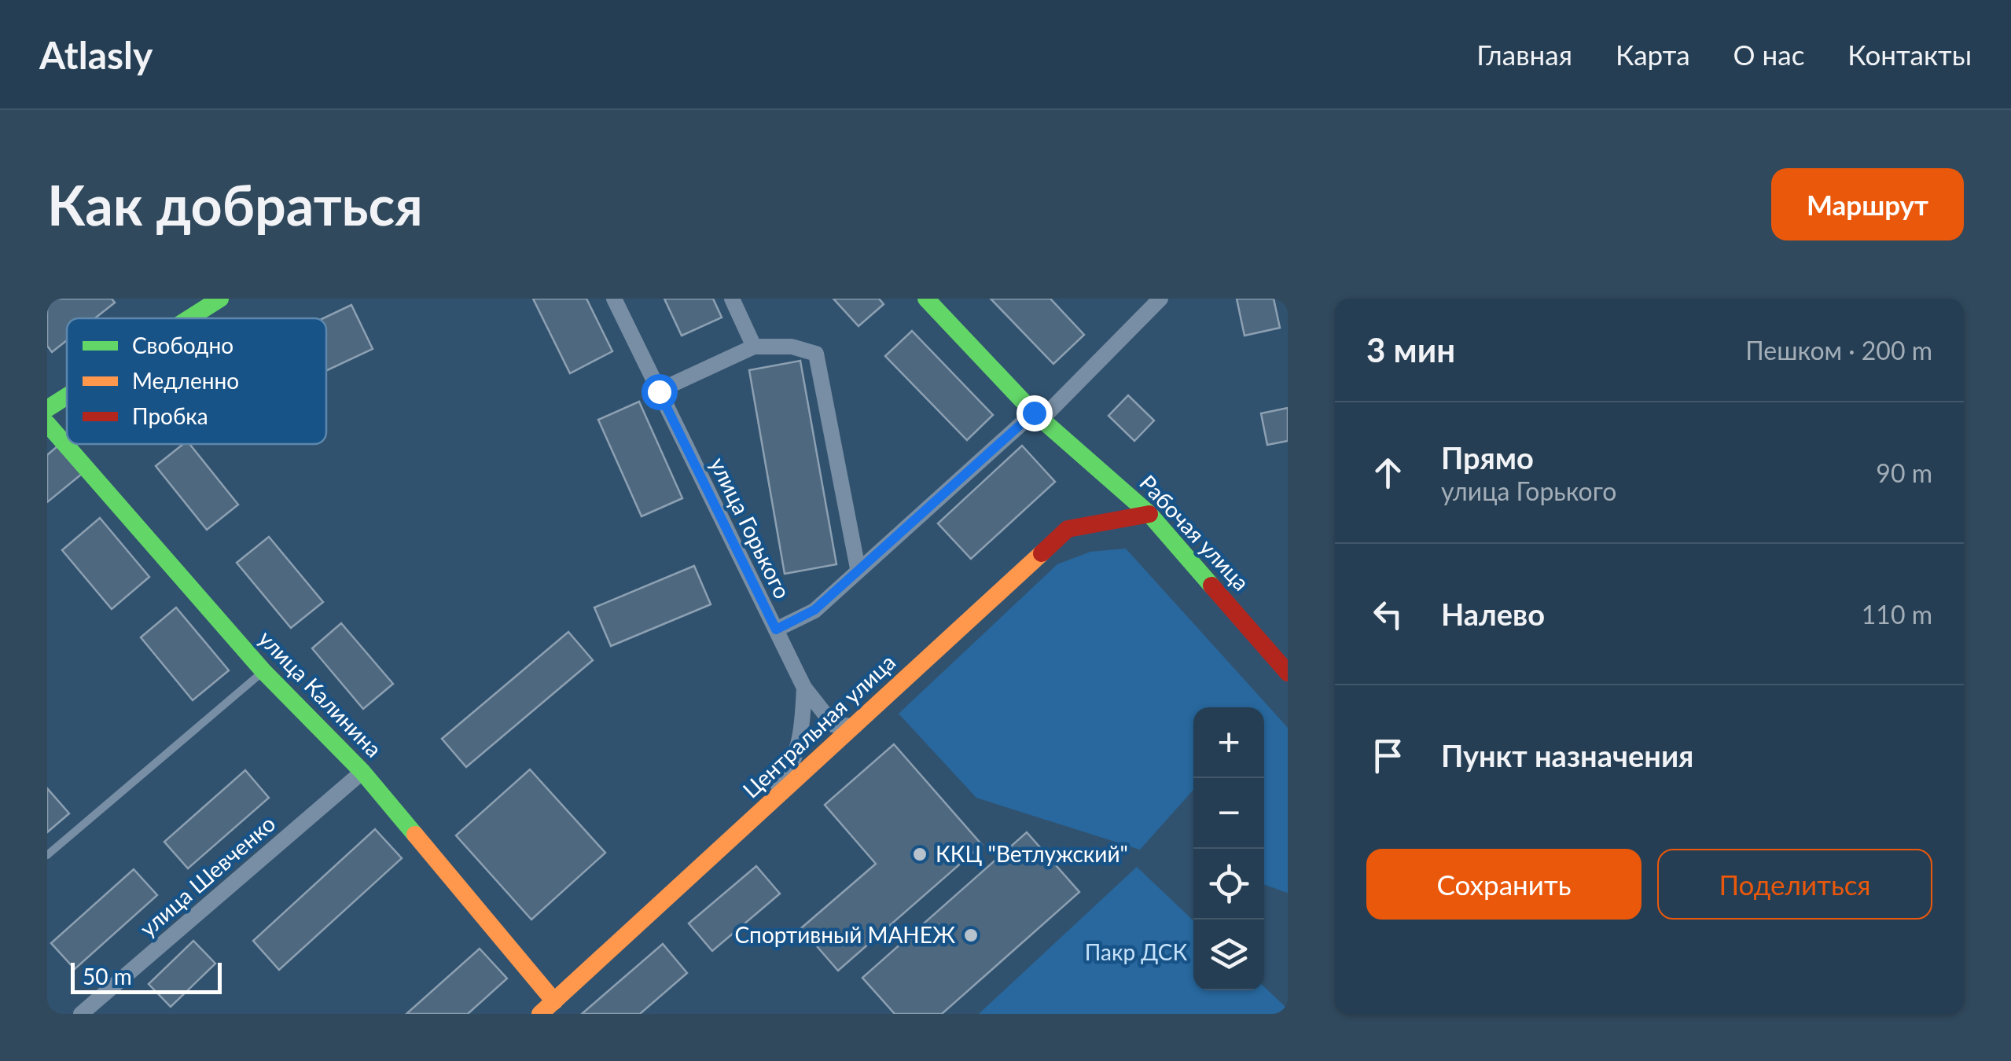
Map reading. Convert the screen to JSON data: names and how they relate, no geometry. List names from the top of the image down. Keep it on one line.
{"streets":{"street":["улица Горького","Рабочая улица","улица Калинина","Центральная улица","улица Шевченко"]},"crossings":[["улица Горького","Центральная улица"],["Рабочая улица","Центральная улица"],["улица Калинина","Центральная улица"],["улица Калинина","улица Шевченко"]],"parks":["Пакр ДСК"],"places":["ККЦ \"Ветлужский\"","Спортивный МАНЕЖ"],"legend":["Свободно","Медленно","Пробка"],"scale_bar":"50 m","page":{"header":"Atlasly","nav":["Главная","Карта","О нас","Контакты"],"buttons":["Маршрут",["Сохранить","Поделиться"]],"title":"Как добраться","heading":["3 мин","Пешком · 200 m"],"list":[["Прямо","улица Горького","90 m"],["Налево","110 m"],"Пункт назначения"],"map_buttons":["+","−"],"scale":"50 m"}}
